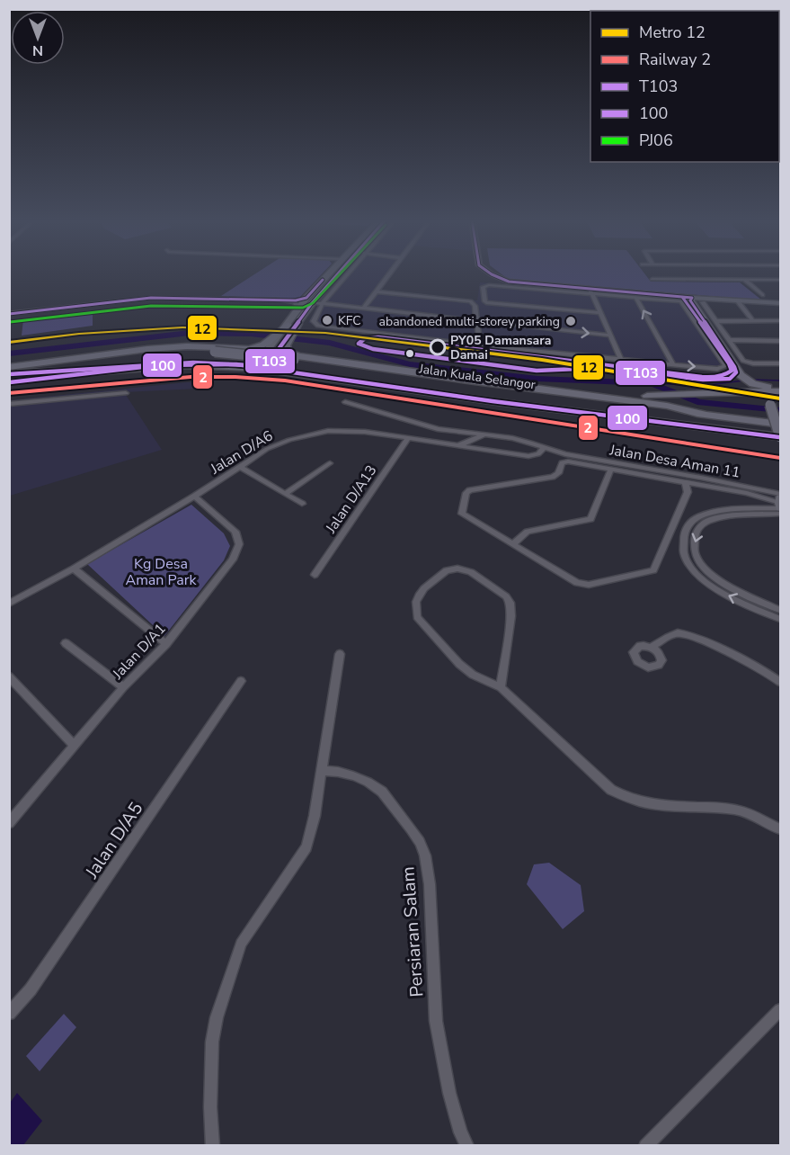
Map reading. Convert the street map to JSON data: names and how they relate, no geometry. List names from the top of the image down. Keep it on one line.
{"streets":{"highway":["Jalan Kuala Selangor"],"street":["Jalan D/A6","Jalan Desa Aman 11","Jalan D/A13","Jalan D/A1","Jalan D/A5","Persiaran Salam"]},"crossings":[["Jalan D/A6","Jalan Desa Aman 11"],["Jalan D/A6","Jalan D/A13"],["Jalan D/A6","Jalan D/A1"]],"parks":["Kg Desa Aman Park"],"places":["KFC","abandoned multi-storey parking","PY05 Damansara Damai"],"lines":["transit line T103","transit line PJ06","metro line 12","transit line 100","rail line 2"],"legend":["Metro 12","Railway 2","T103","100","PJ06"],"north":"bottom"}
